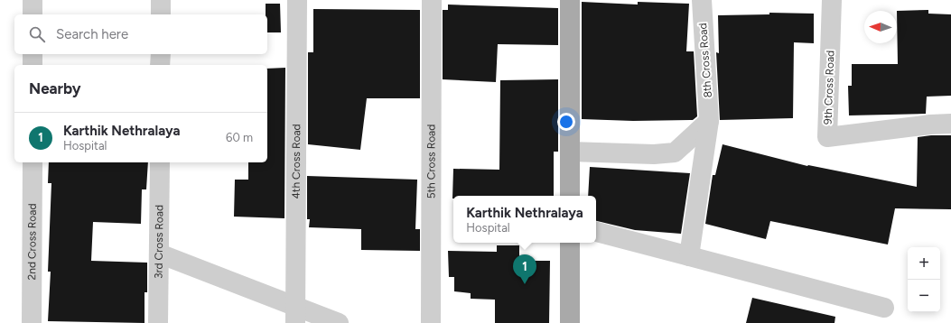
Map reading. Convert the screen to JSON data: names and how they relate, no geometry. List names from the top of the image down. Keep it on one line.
{"streets":{"street":["8th Cross Road","9th Cross Road","4th Cross Road","5th Cross Road","2nd Cross Road","3rd Cross Road"]},"north":"left","page":{"search":"Search here","heading":"Nearby","list":[{"mark":"1","name":"Karthik Nethralaya","note":"Hospital","value":"60 m"}],"popup":["Karthik Nethralaya","Hospital"],"map_buttons":["+","−"],"pins":"1"}}
